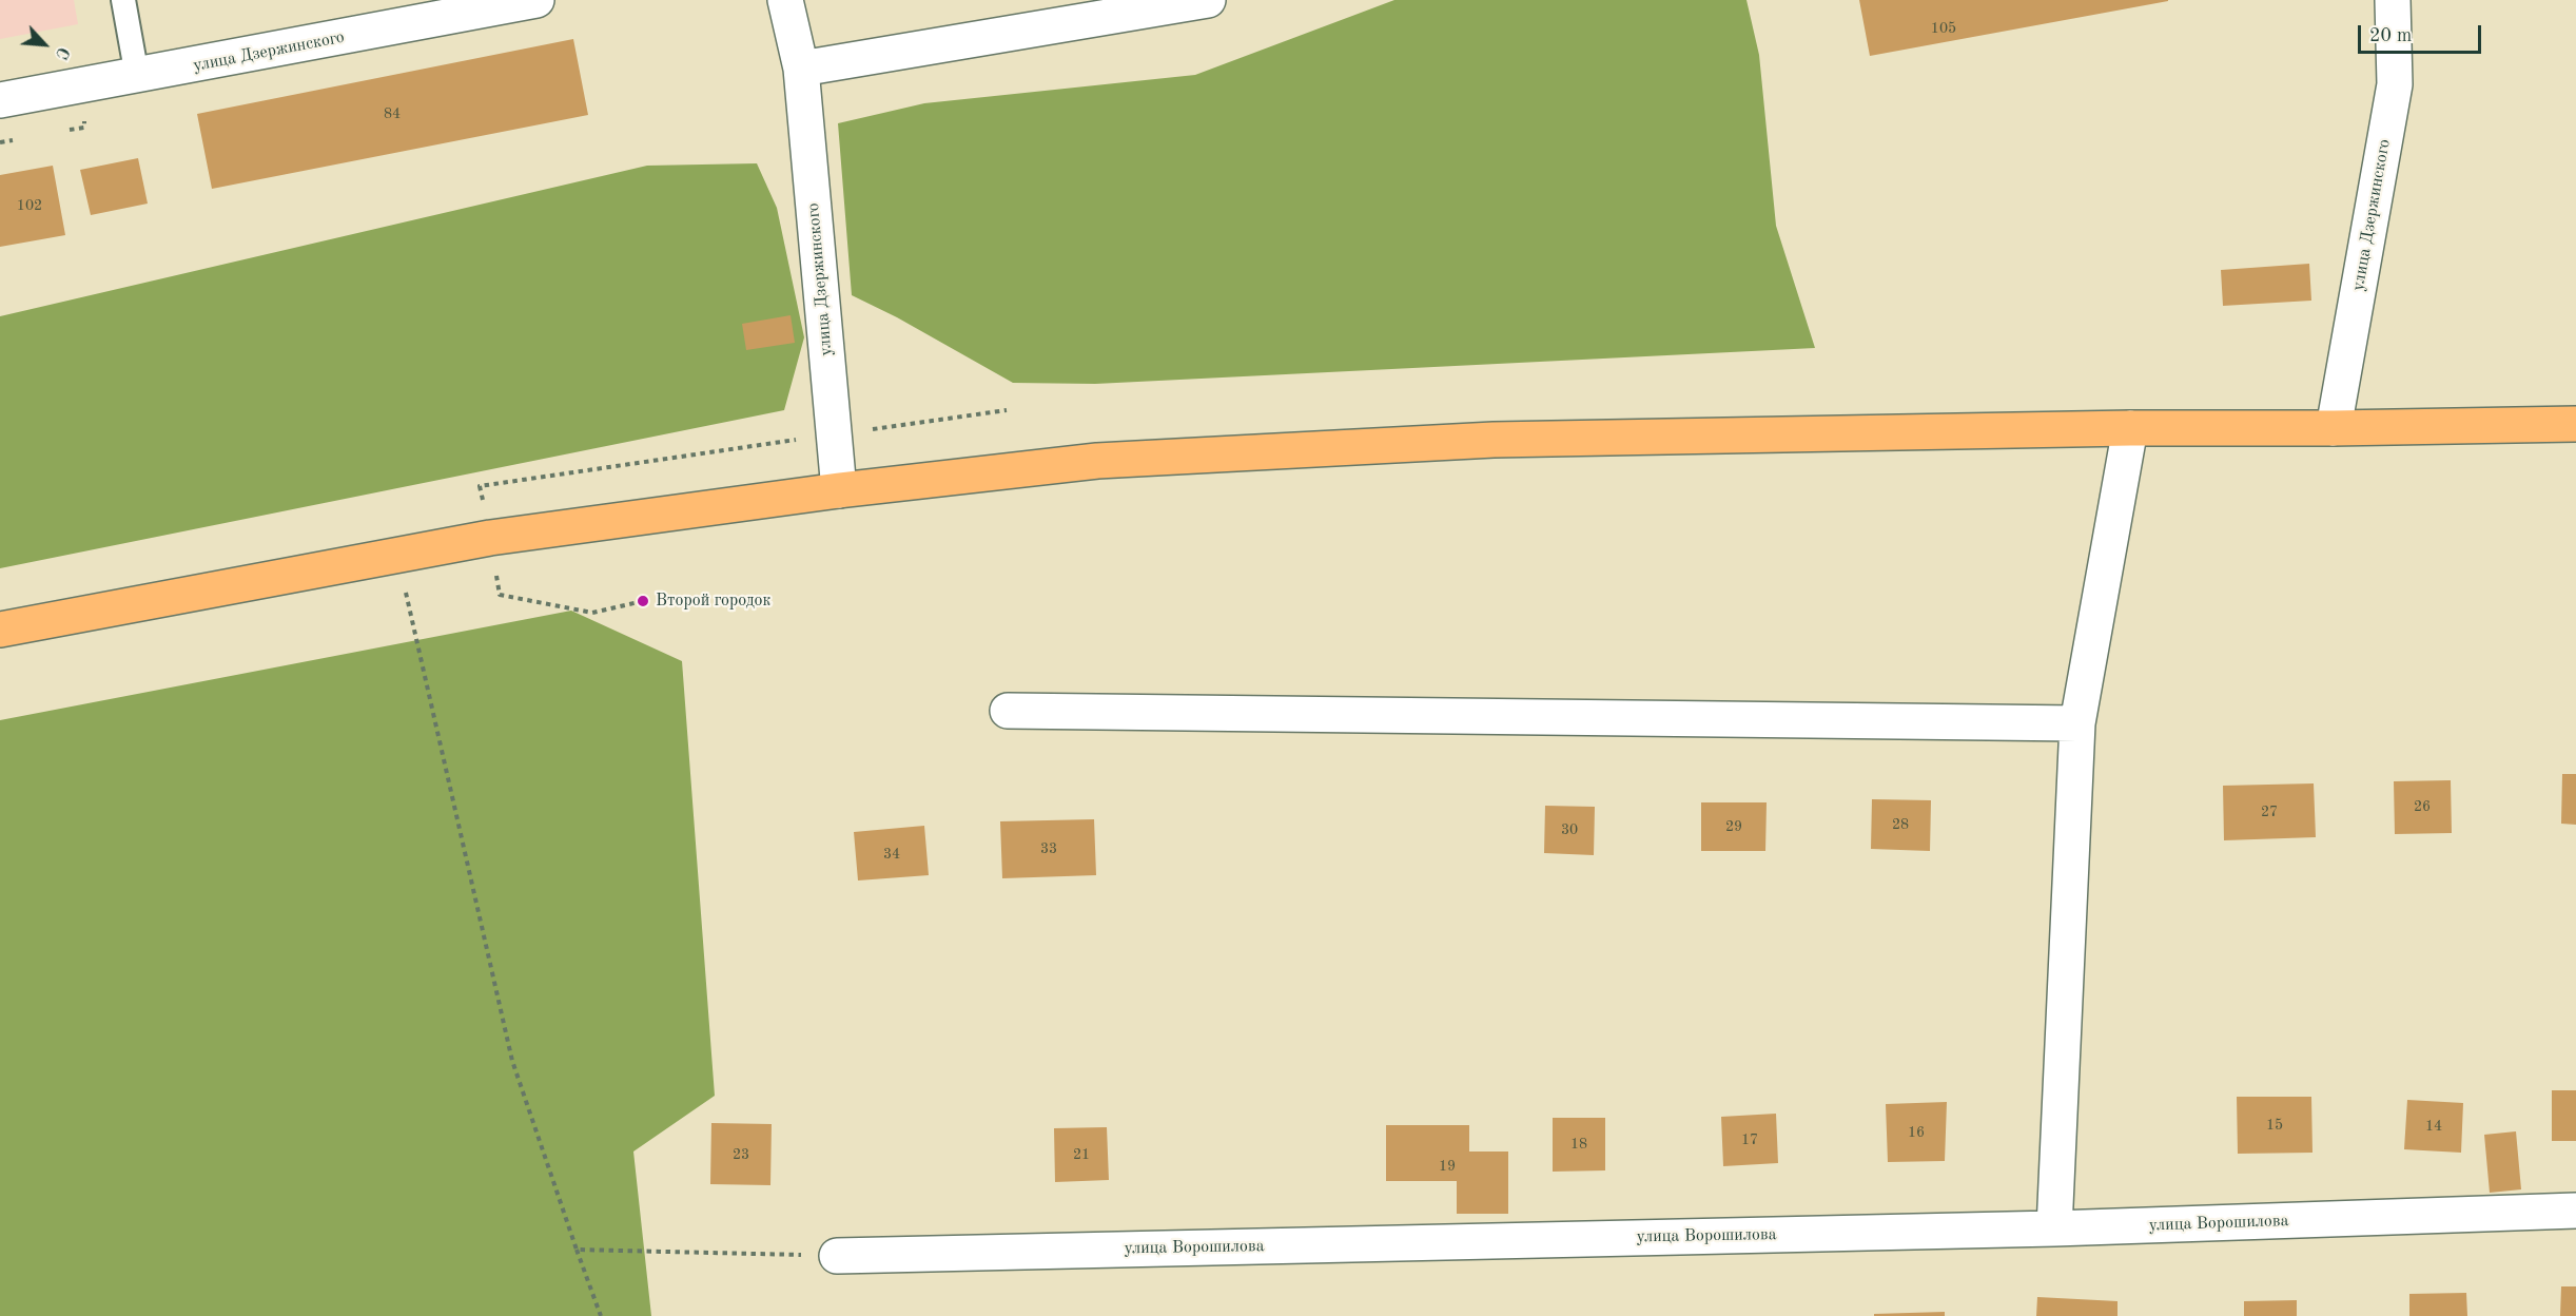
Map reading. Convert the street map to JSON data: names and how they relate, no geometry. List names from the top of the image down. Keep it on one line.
{"streets":{"street":["улица Дзержинского","улица Ворошилова"]},"places":["Второй городок"],"house_numbers":["105","84","102","26","27","28","29","30","33","34","15","14","16","17","18","23","21","19"],"scale_bar":"20 m","north":"bottom right"}
